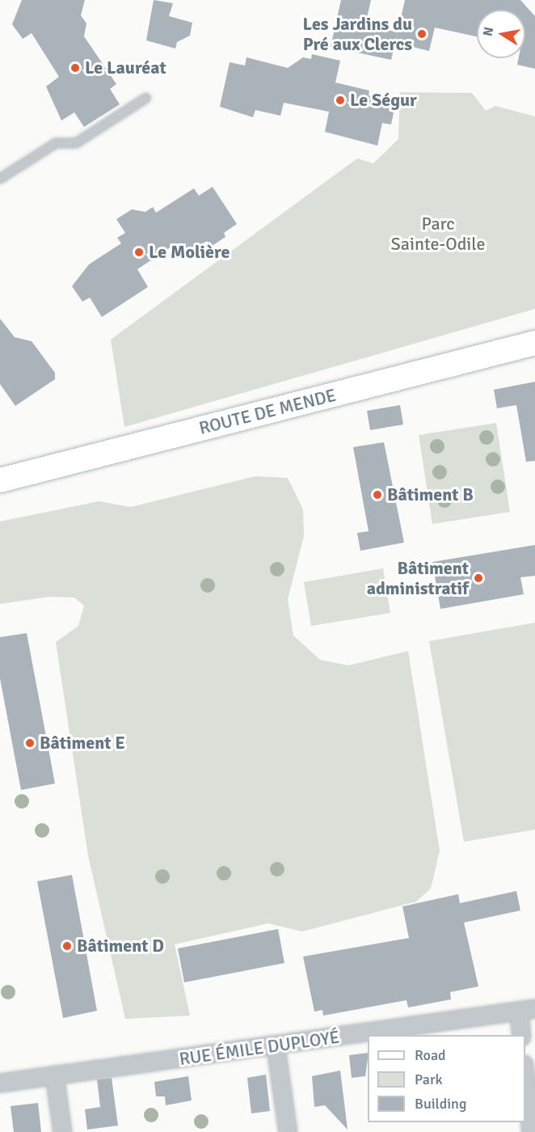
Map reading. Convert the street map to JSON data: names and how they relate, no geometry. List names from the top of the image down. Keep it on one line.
{"streets":{"street":["ROUTE DE MENDE","RUE ÉMILE DUPLOYÉ"]},"parks":["Parc Sainte-Odile"],"places":["Les Jardins du Pré aux Clercs","Le Lauréat","Le Ségur","Le Molière","Bâtiment B","Bâtiment administratif","Bâtiment E","Bâtiment D"],"legend":["Road","Park","Building"],"north":"left"}
